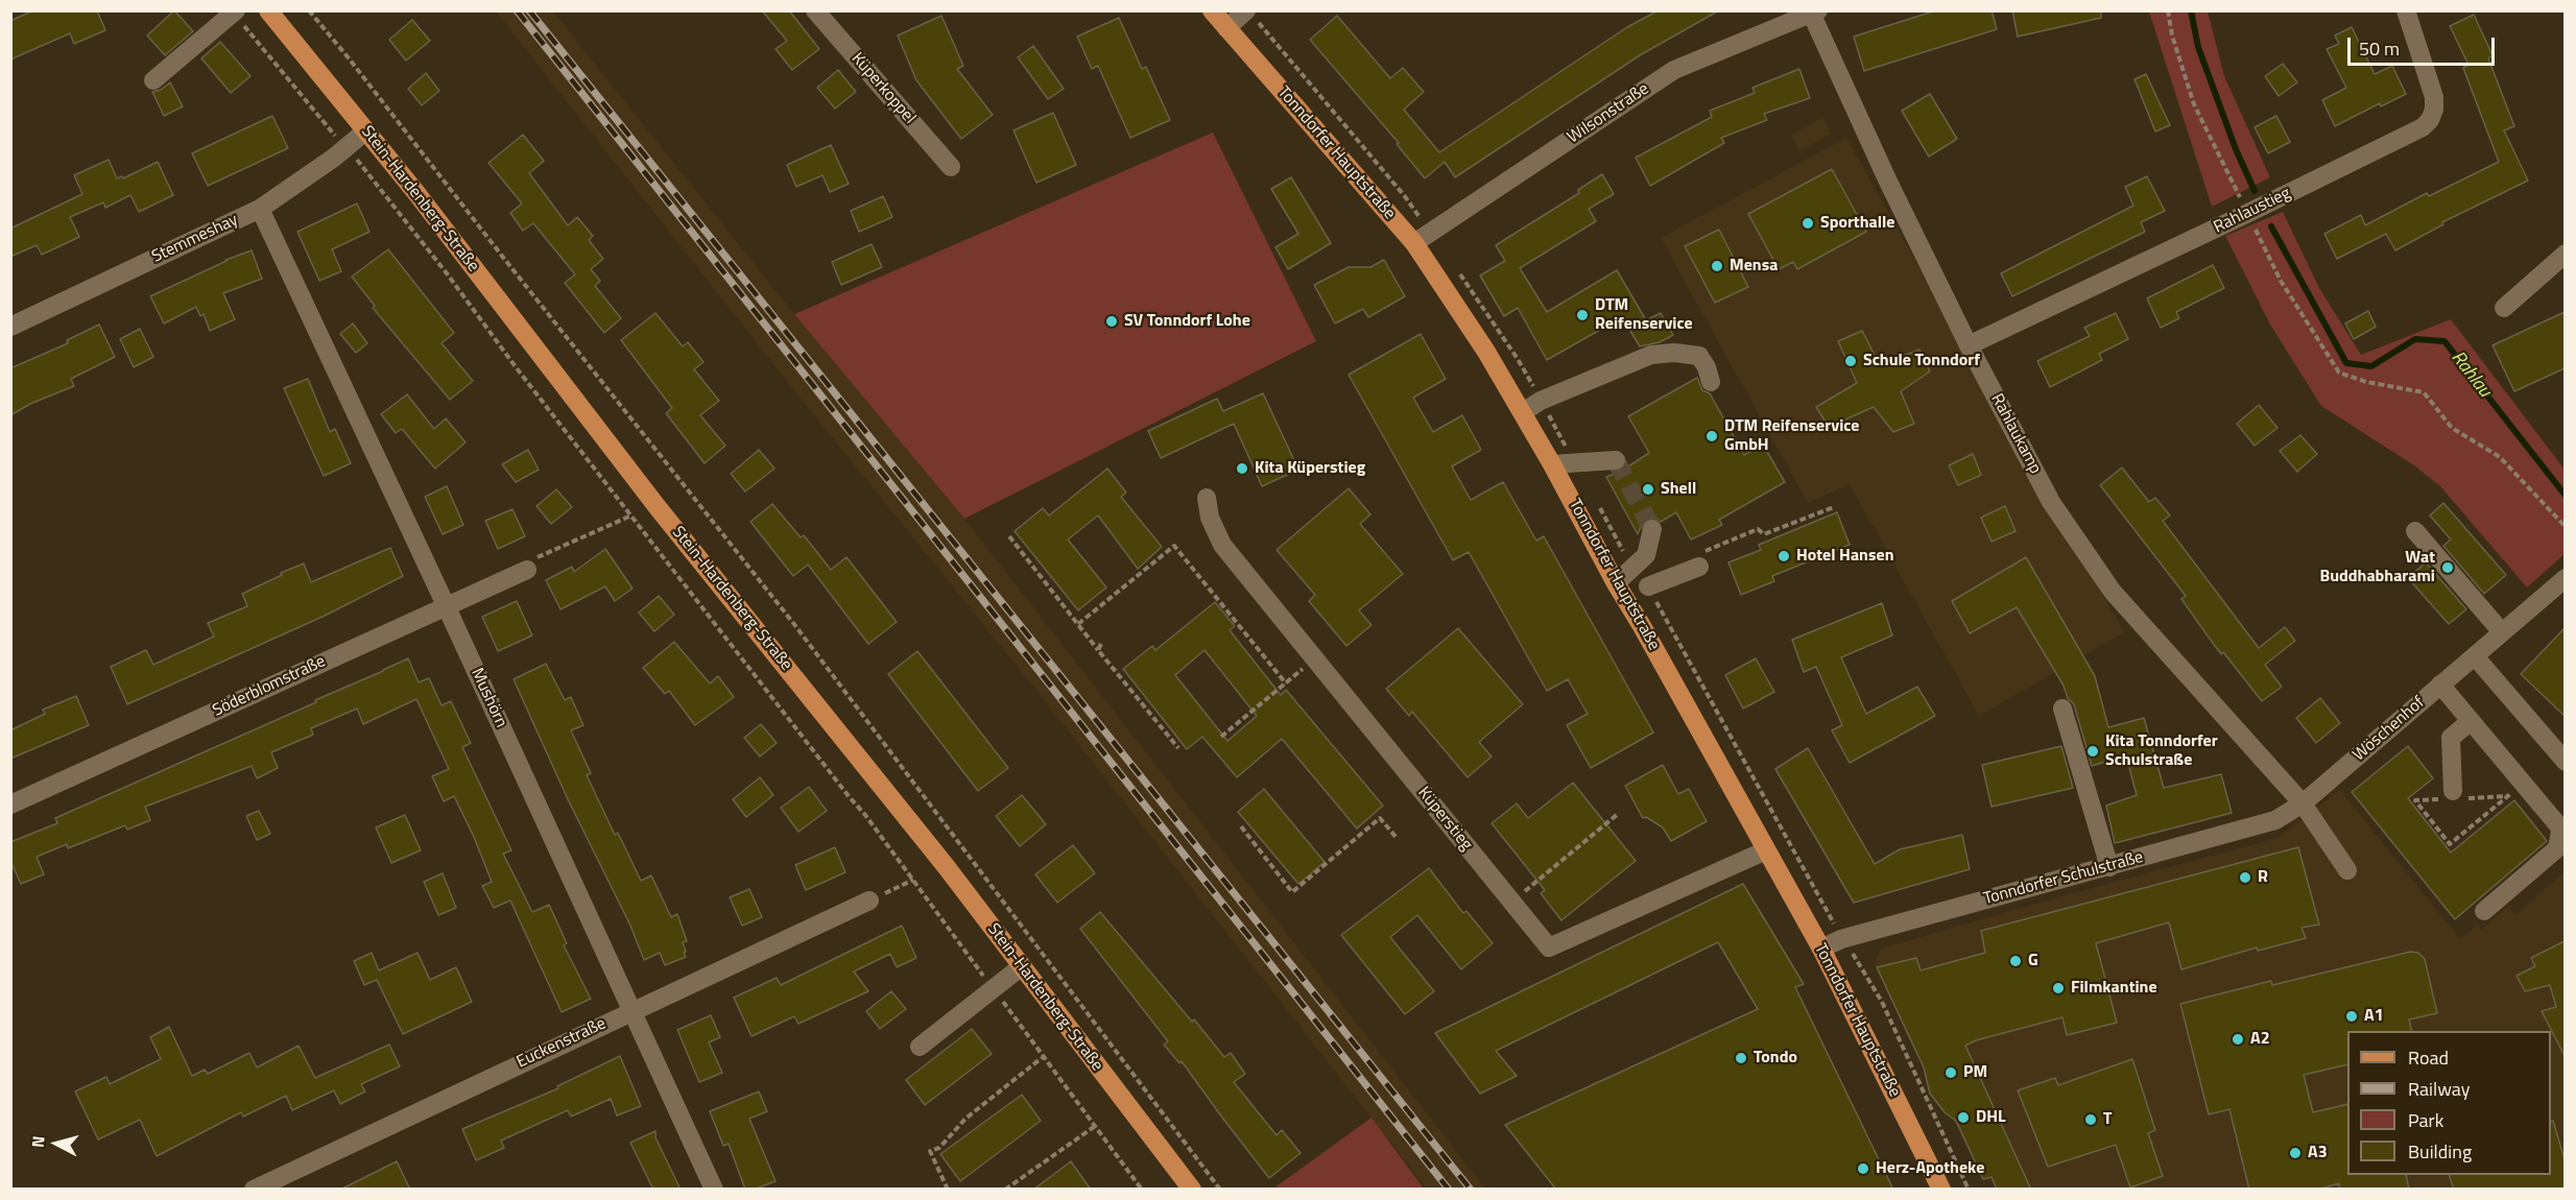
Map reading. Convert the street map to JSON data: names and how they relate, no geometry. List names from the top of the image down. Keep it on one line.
{"streets":{"main road":["Tonndorfer Hauptstraße","Stein-Hardenberg-Straße"],"street":["Küperkoppel","Wilsonstraße","Rahlaustieg","Stemmeshay","Rahlaukamp","Söderblomstraße","Mushörn","Wöschenhof","Küperstieg","Tonndorfer Schulstraße","Euckenstraße"]},"crossings":[["Wilsonstraße","Tonndorfer Hauptstraße"],["Wilsonstraße","Rahlaukamp"],["Tonndorfer Hauptstraße","Küperstieg"],["Tonndorfer Hauptstraße","Tonndorfer Schulstraße"],["Stein-Hardenberg-Straße","Stemmeshay"],["Rahlaustieg","Rahlaukamp"],["Stemmeshay","Mushörn"],["Rahlaukamp","Wöschenhof"],["Rahlaukamp","Tonndorfer Schulstraße"],["Söderblomstraße","Mushörn"],["Mushörn","Euckenstraße"],["Wöschenhof","Tonndorfer Schulstraße"]],"water":["Rahlau"],"places":["Sporthalle","Mensa","DTM Reifenservice","SV Tonndorf Lohe","Schule Tonndorf","DTM Reifenservice GmbH","Kita Küperstieg","Shell","Hotel Hansen","Wat Buddhabharami","Kita Tonndorfer Schulstraße","R","G","Filmkantine","A1","A2","Tondo","PM","DHL","T","A3","Herz-Apotheke"],"legend":["Road","Railway","Park","Building"],"scale_bar":"50 m","north":"left"}
